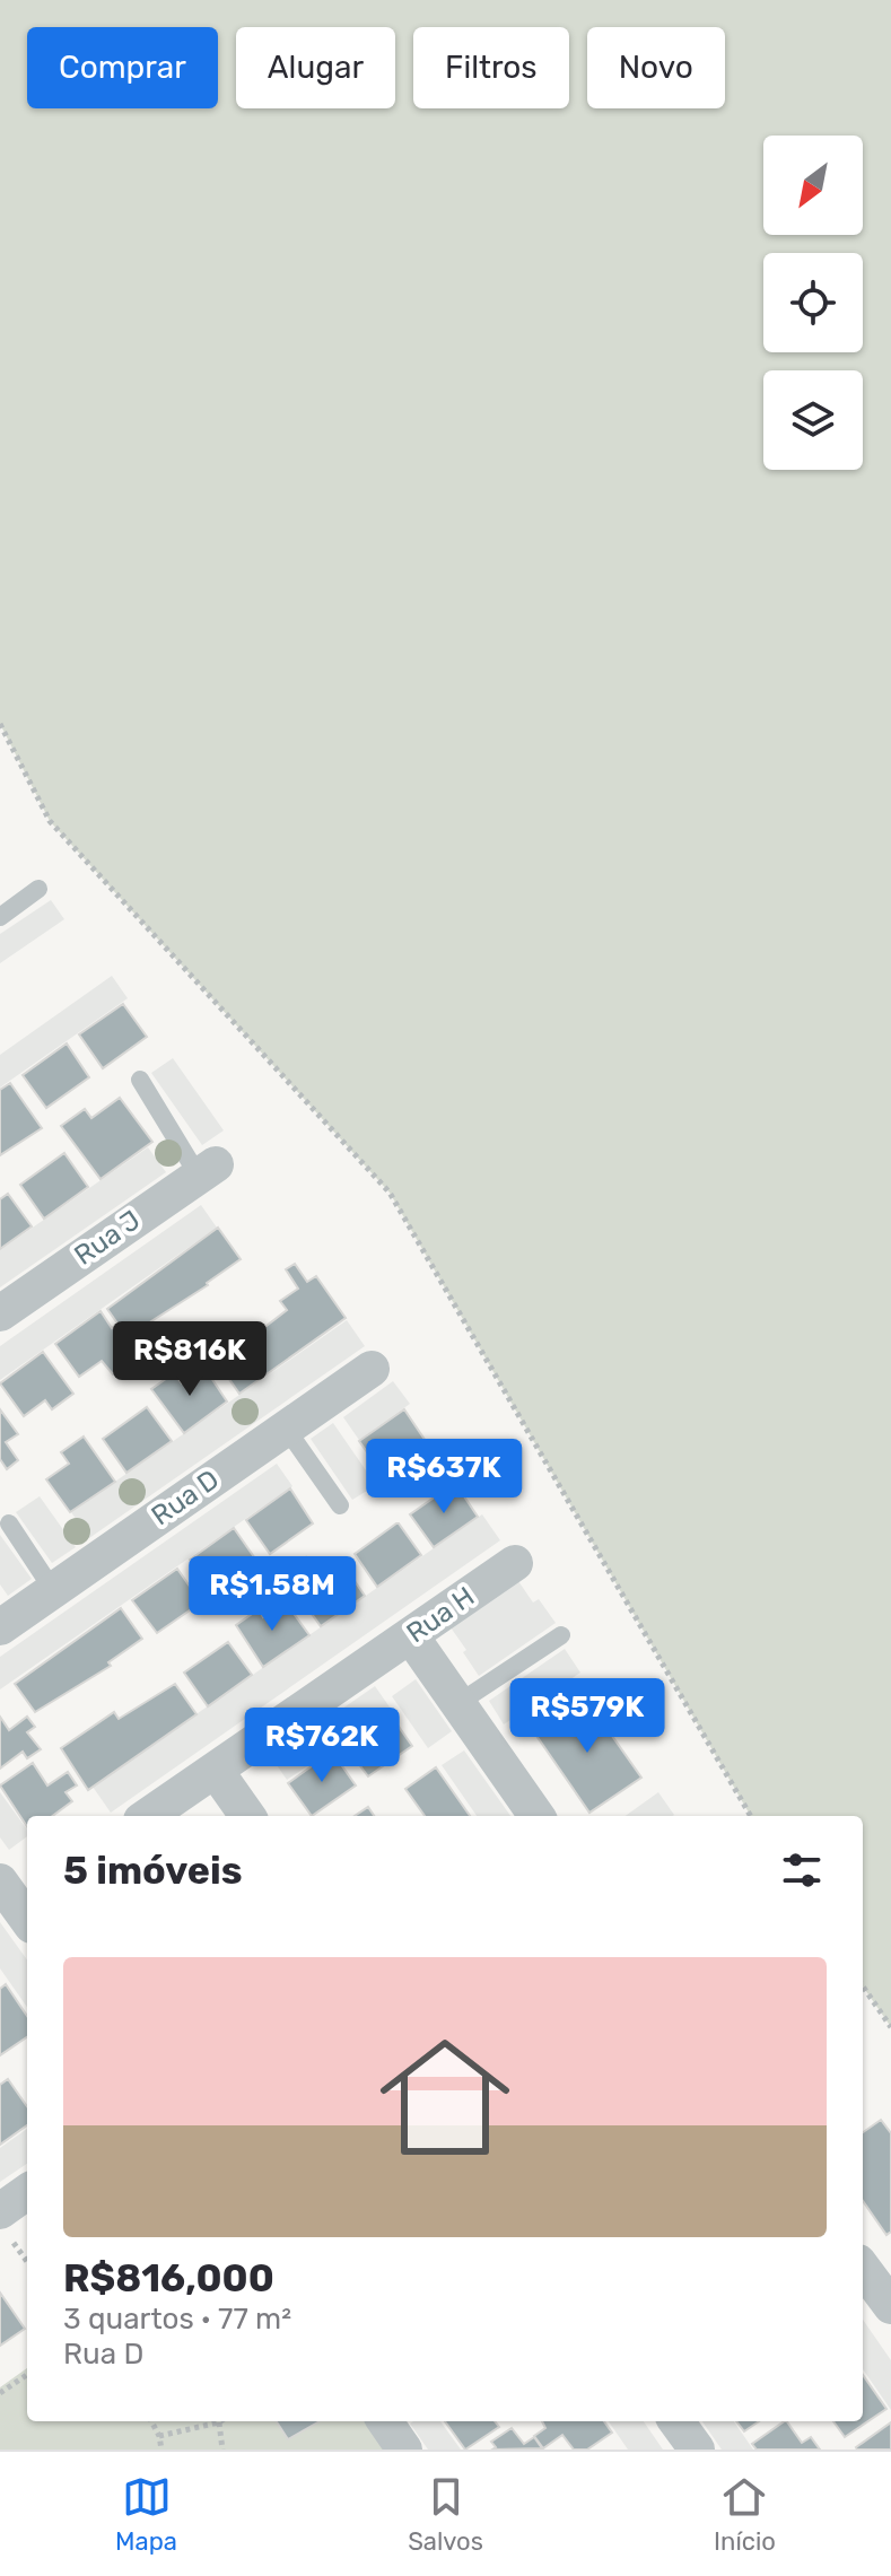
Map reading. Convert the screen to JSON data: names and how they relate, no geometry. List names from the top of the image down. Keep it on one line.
{"streets":{"street":["Rua J","Rua D","Rua H"]},"north":"bottom left","page":{"chip":["Comprar","Alugar","Filtros","Novo"],"price":["R$816K","R$637K","R$1.58M","R$579K","R$762K"],"heading":"5 imóveis","list":[{"name":"R$816,000","note":"3 quartos · 77 m² · Rua D"}],"tabs":["Mapa","Salvos","Início"]}}
